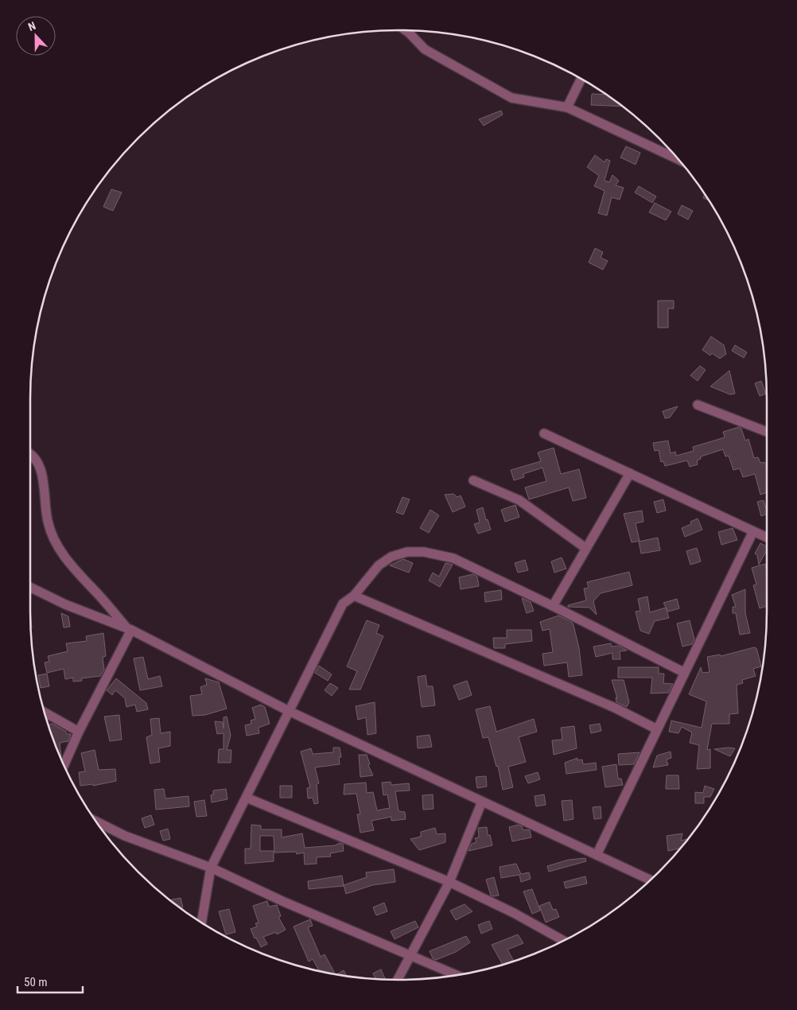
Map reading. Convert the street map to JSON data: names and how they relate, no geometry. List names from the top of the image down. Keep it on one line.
{"scale_bar":"50 m","north":"top"}
